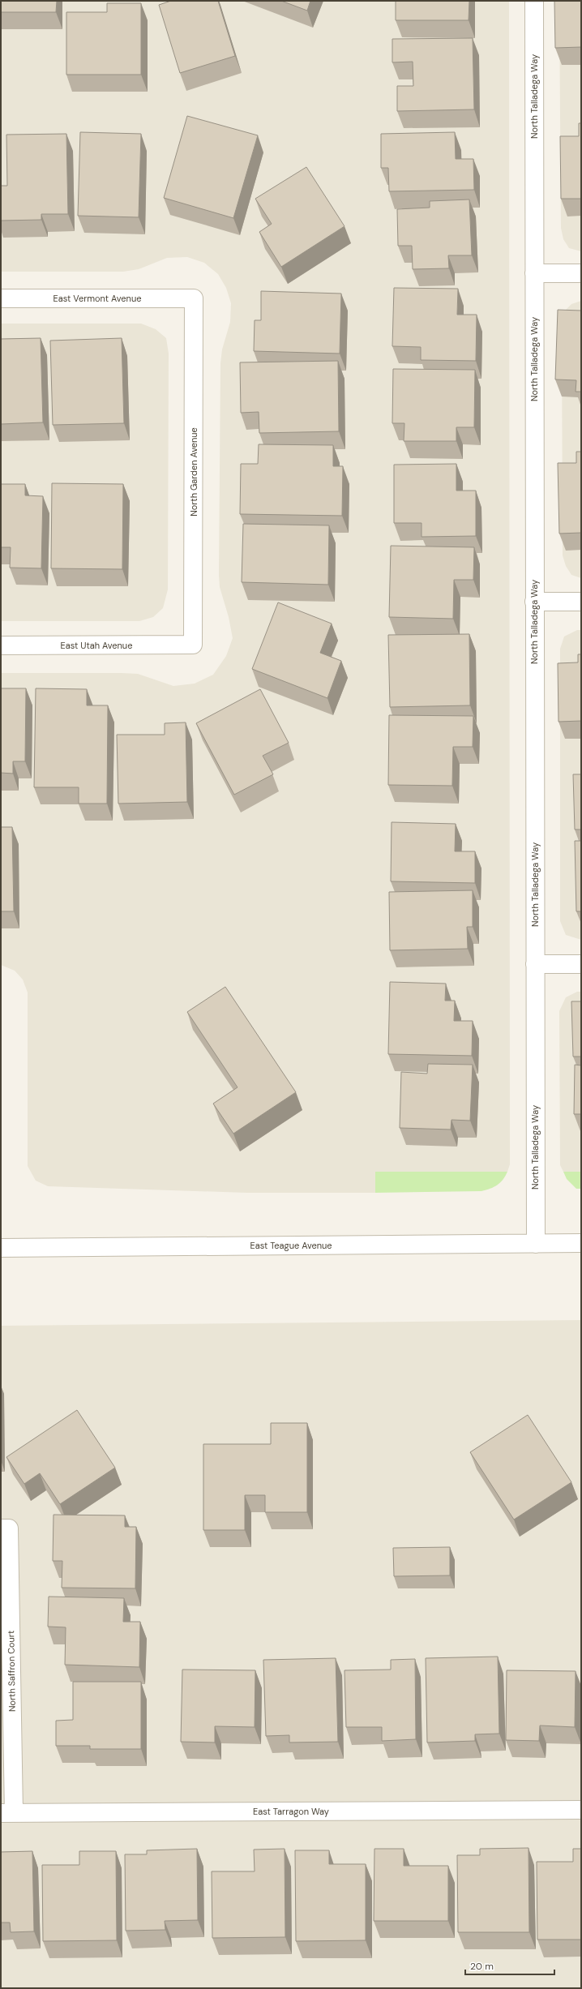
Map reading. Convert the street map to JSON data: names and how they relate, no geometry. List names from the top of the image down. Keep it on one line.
{"streets":{"street":["North Talladega Way","East Vermont Avenue","North Garden Avenue","East Utah Avenue","East Teague Avenue","North Saffron Court","East Tarragon Way"]},"crossings":[["North Talladega Way","East Teague Avenue"],["East Vermont Avenue","North Garden Avenue"],["North Garden Avenue","East Utah Avenue"],["North Saffron Court","East Tarragon Way"]],"scale_bar":"20 m"}
